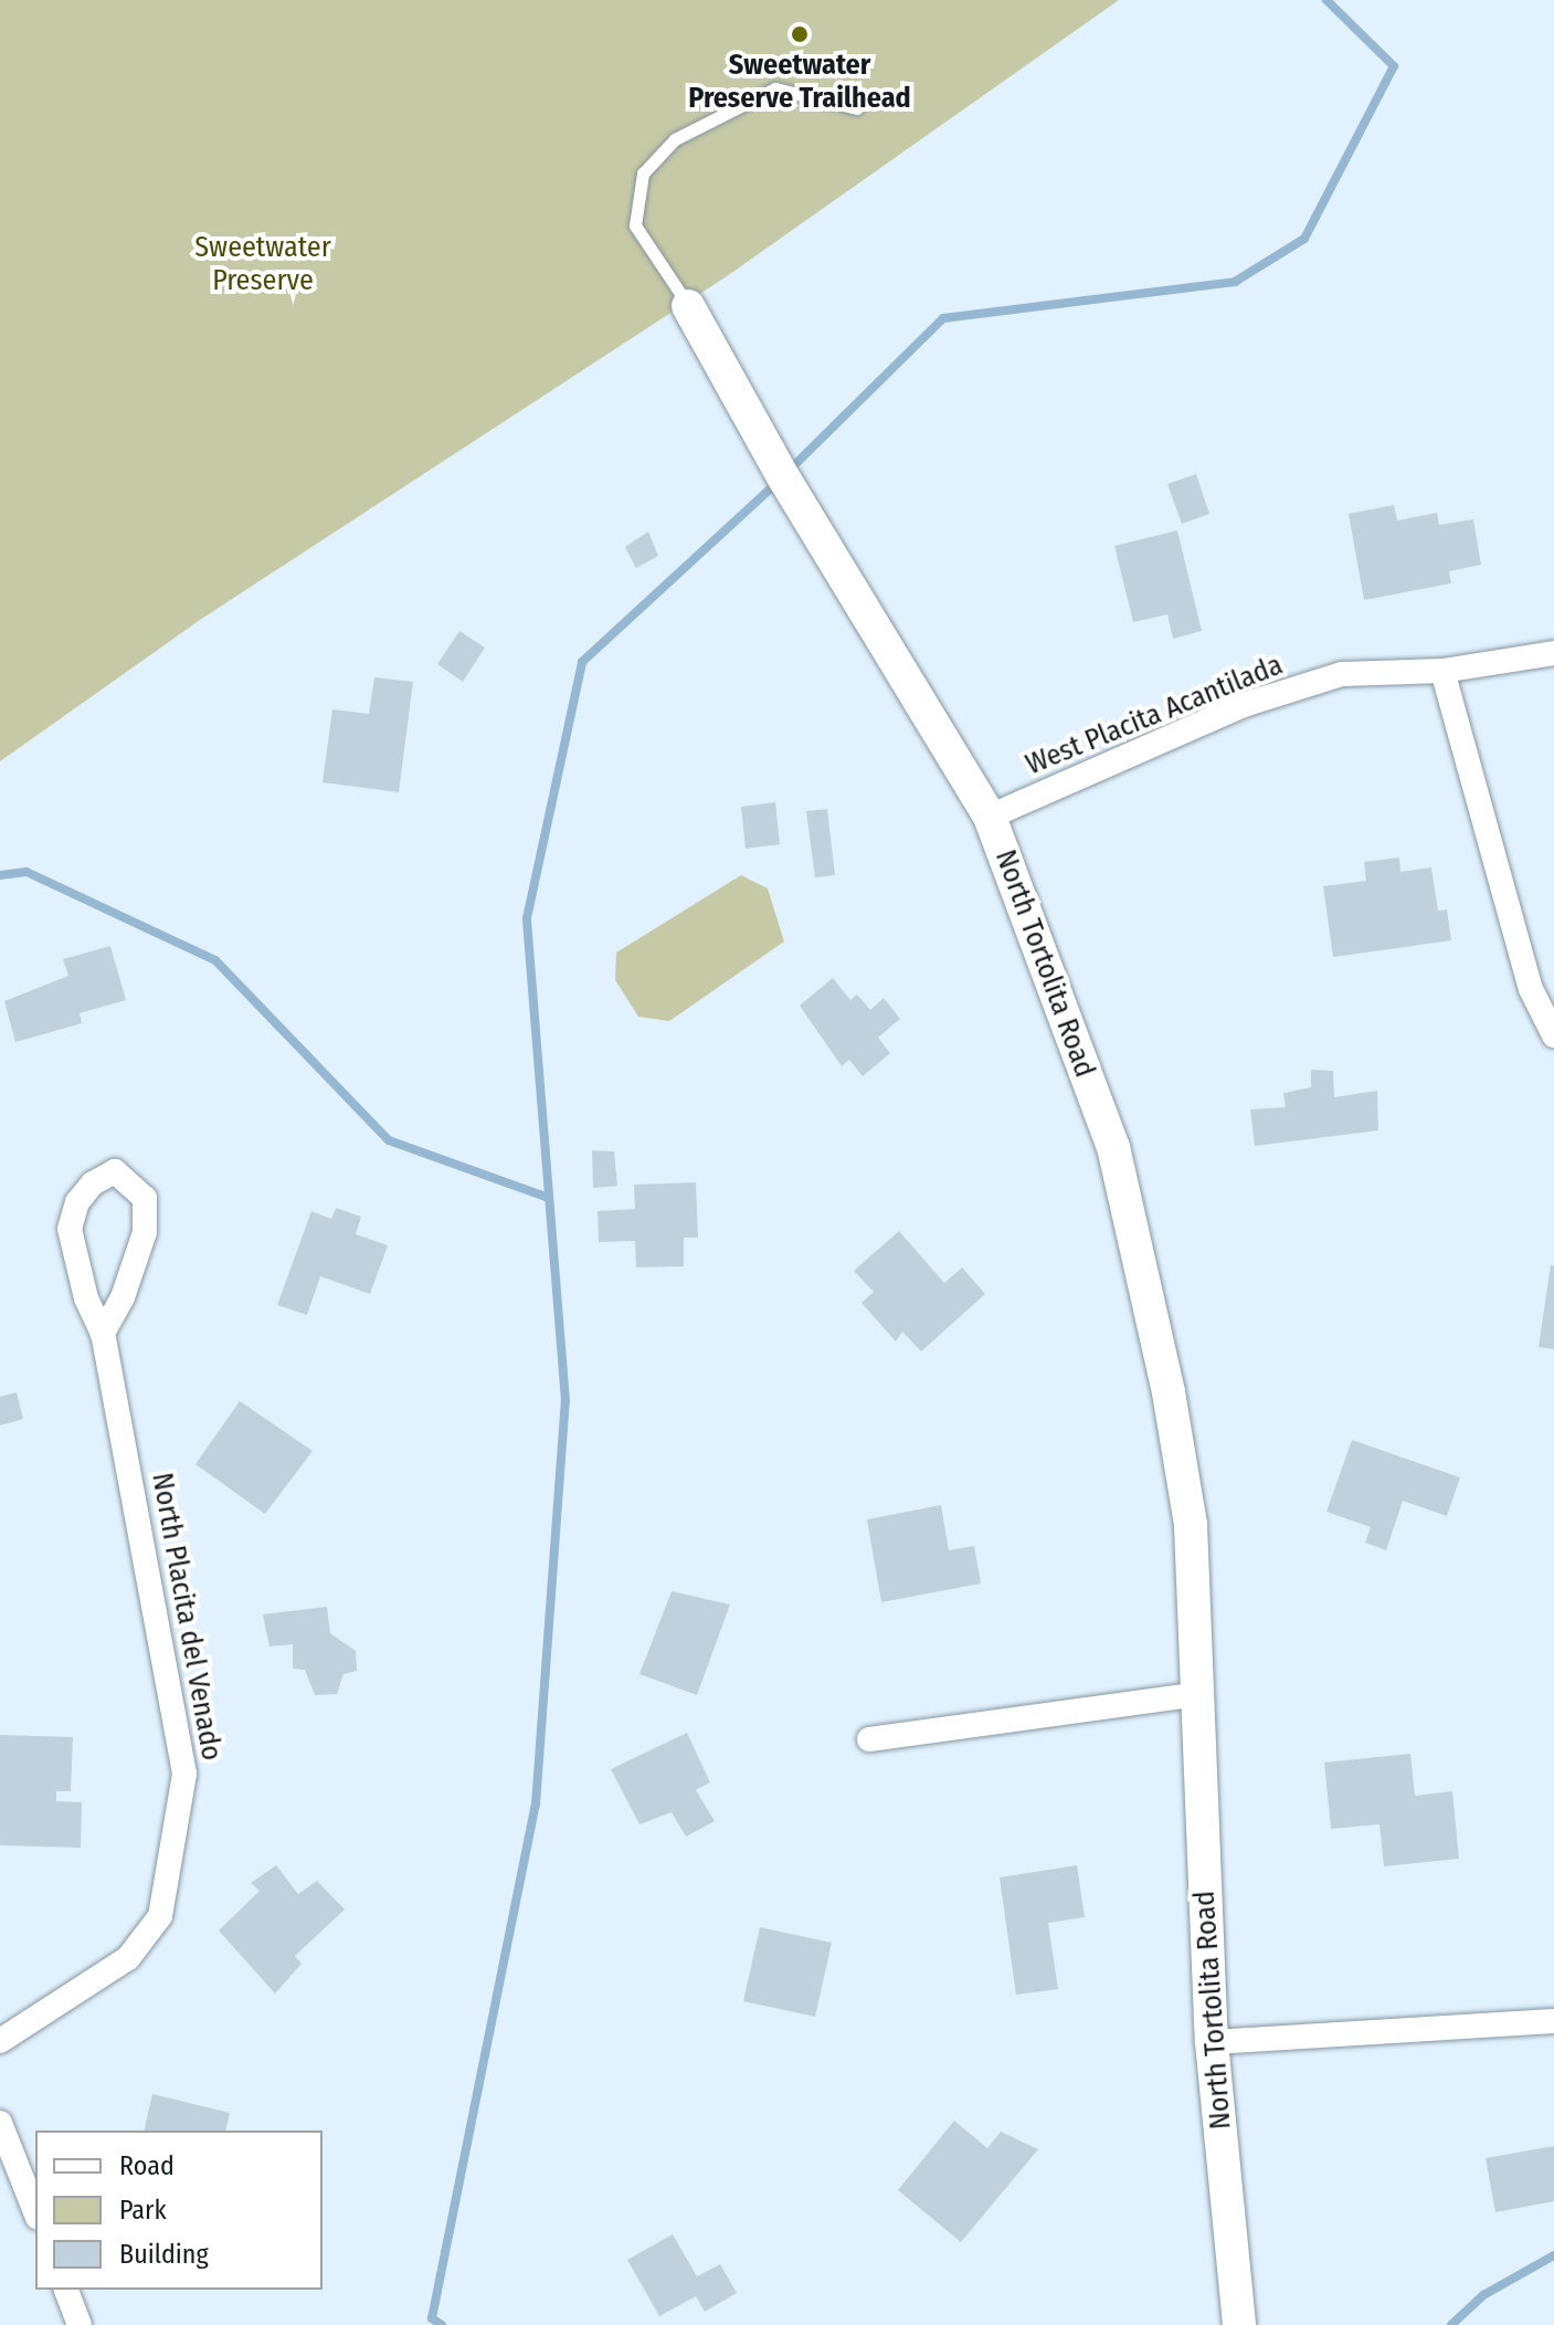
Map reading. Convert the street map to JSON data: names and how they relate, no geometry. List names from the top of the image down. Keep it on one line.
{"streets":{"street":["West Placita Acantilada","North Tortolita Road","North Placita del Venado"]},"crossings":[["West Placita Acantilada","North Tortolita Road"]],"parks":["Sweetwater Preserve"],"places":["Sweetwater Preserve Trailhead"],"legend":["Road","Park","Building"]}
